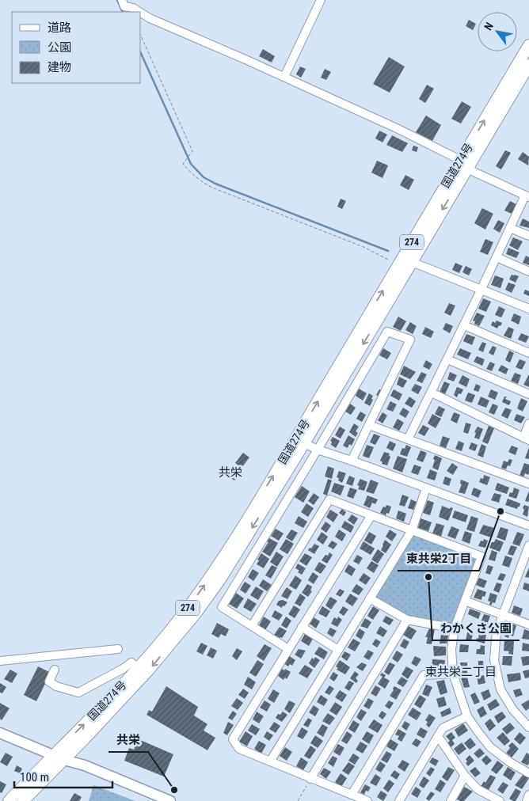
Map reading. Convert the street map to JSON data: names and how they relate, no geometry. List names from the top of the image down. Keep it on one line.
{"streets":{"highway":["国道274号","274"]},"districts":["共栄","東共栄二丁目"],"places":["東共栄2丁目","わかくさ公園","共栄"],"legend":["道路","公園","建物"],"scale_bar":"100 m","north":"top left"}
